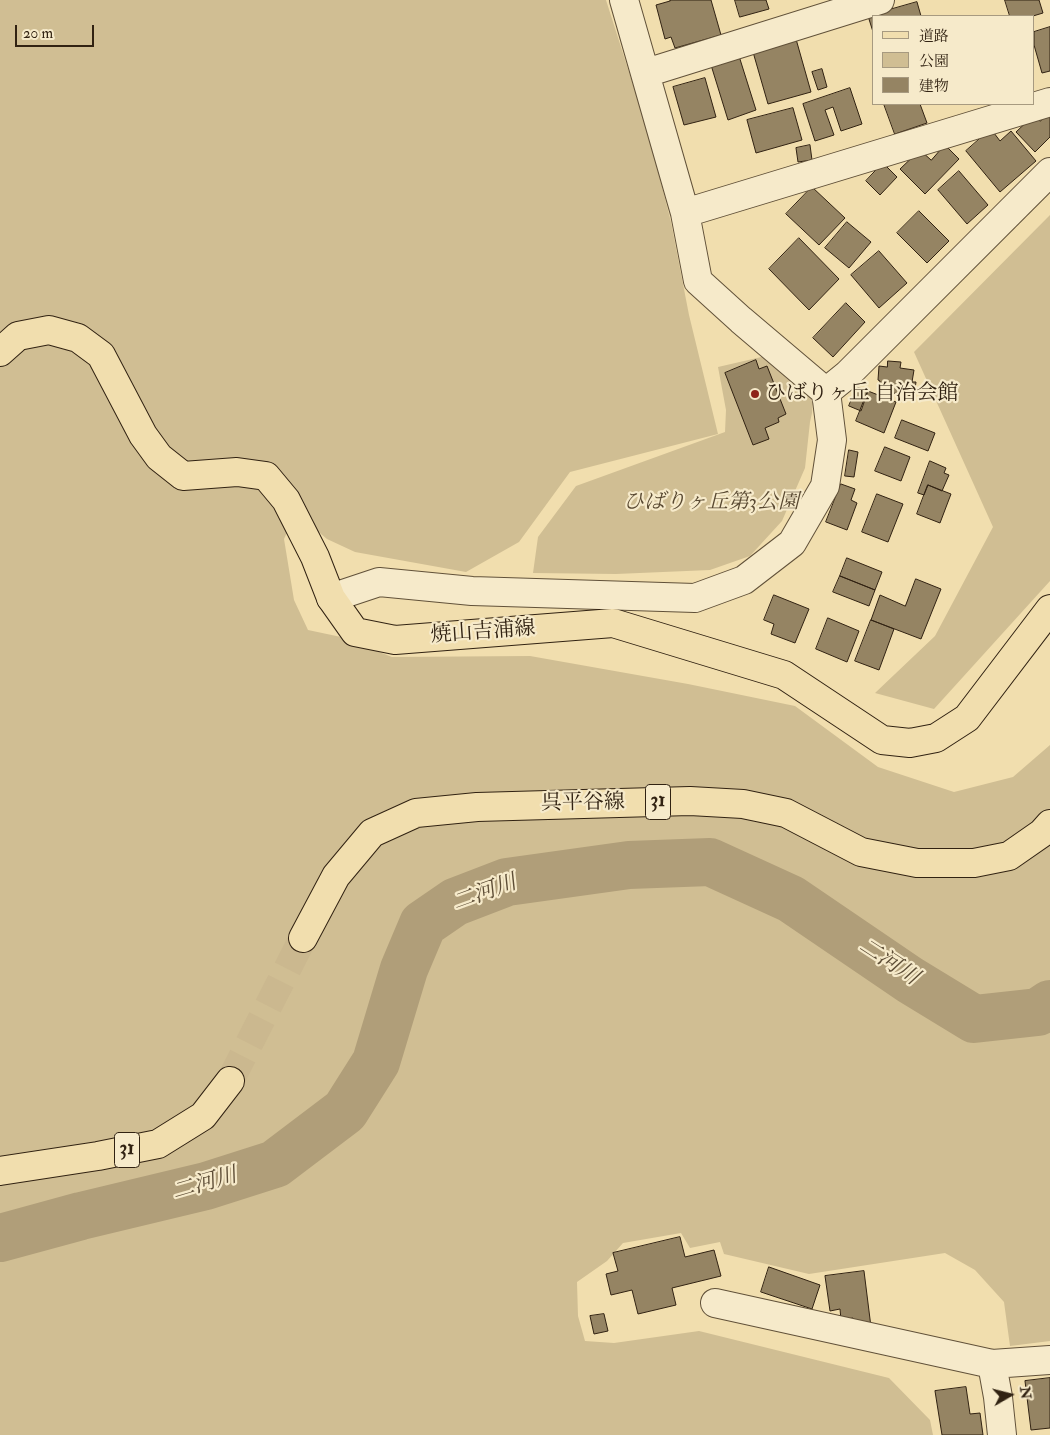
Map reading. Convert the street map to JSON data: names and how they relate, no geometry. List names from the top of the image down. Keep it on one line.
{"streets":{"main road":["焼山吉浦線","31","呉平谷線"]},"water":["二河川"],"parks":["ひばりヶ丘第3公園"],"places":["ひばりヶ丘 自治会館"],"legend":["道路","公園","建物"],"scale_bar":"20 m","north":"right"}
